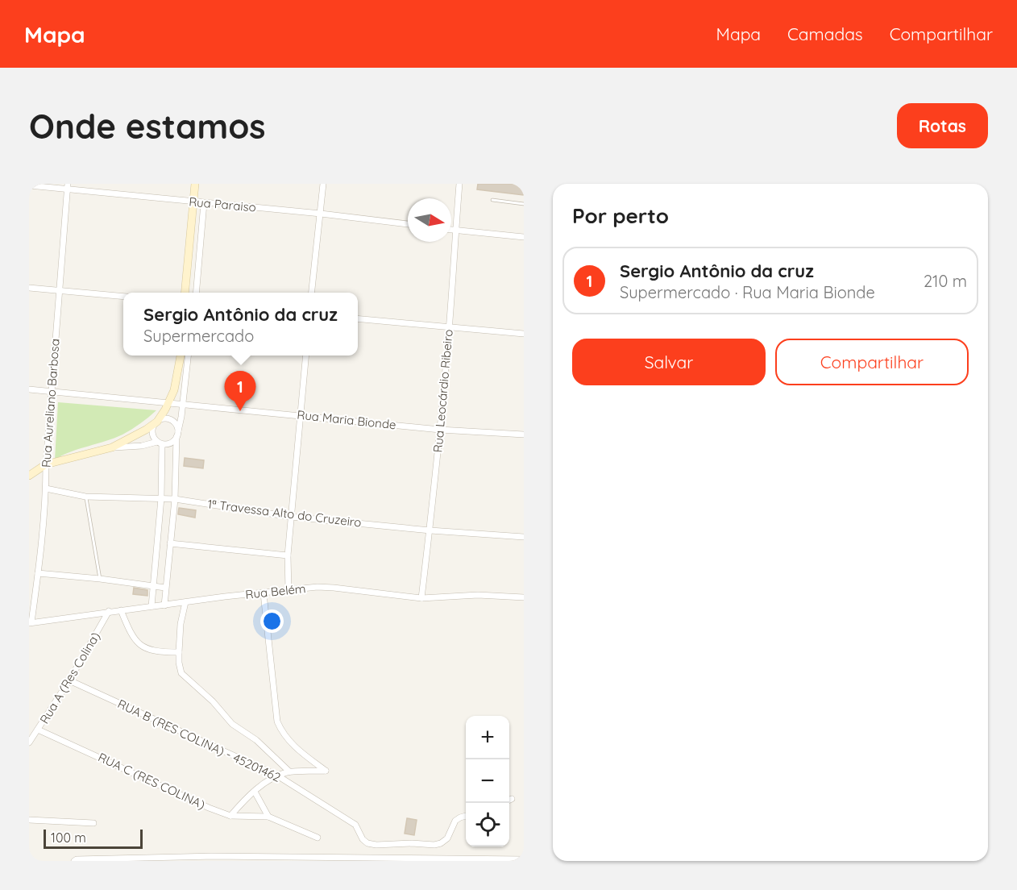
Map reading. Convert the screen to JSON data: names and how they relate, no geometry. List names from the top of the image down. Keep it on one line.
{"streets":{"street":["Rua Paraiso","Rua Leocárdio Ribeiro","Rua Aureliano Barbosa","Rua Maria Bionde","1ª Travessa Alto do Cruzeiro","Rua Belém","Rua A (Res Colina)","RUA B (RES COLINA) - 45201462","RUA C (RES COLINA)"]},"crossings":[["Rua Paraiso","Rua Aureliano Barbosa"],["Rua Leocárdio Ribeiro","Rua Maria Bionde"],["Rua Leocárdio Ribeiro","1ª Travessa Alto do Cruzeiro"],["Rua Leocárdio Ribeiro","Rua Belém"],["Rua Aureliano Barbosa","Rua Maria Bionde"],["Rua Aureliano Barbosa","1ª Travessa Alto do Cruzeiro"],["Rua Aureliano Barbosa","Rua Belém"],["Rua Belém","Rua A (Res Colina)"],["Rua A (Res Colina)","RUA B (RES COLINA) - 45201462"],["Rua A (Res Colina)","RUA C (RES COLINA)"]],"scale_bar":"100 m","north":"right","page":{"header":"Mapa","nav":["Mapa","Camadas","Compartilhar"],"buttons":["Rotas",["Salvar","Compartilhar"]],"title":"Onde estamos","heading":"Por perto","list":[{"mark":"1","name":"Sergio Antônio da cruz","note":"Supermercado · Rua Maria Bionde","value":"210 m"}],"popup":["Sergio Antônio da cruz","Supermercado"],"pins":"1","map_buttons":["+","−"],"scale":"100 m"}}
